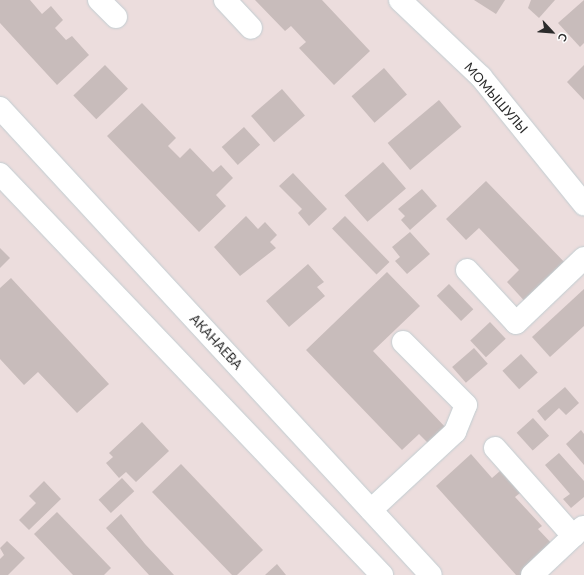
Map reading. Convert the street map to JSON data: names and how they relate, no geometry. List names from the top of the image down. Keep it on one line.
{"streets":{"street":["МОМЫШУЛЫ","АКАНАЕВА"]},"north":"bottom right"}
